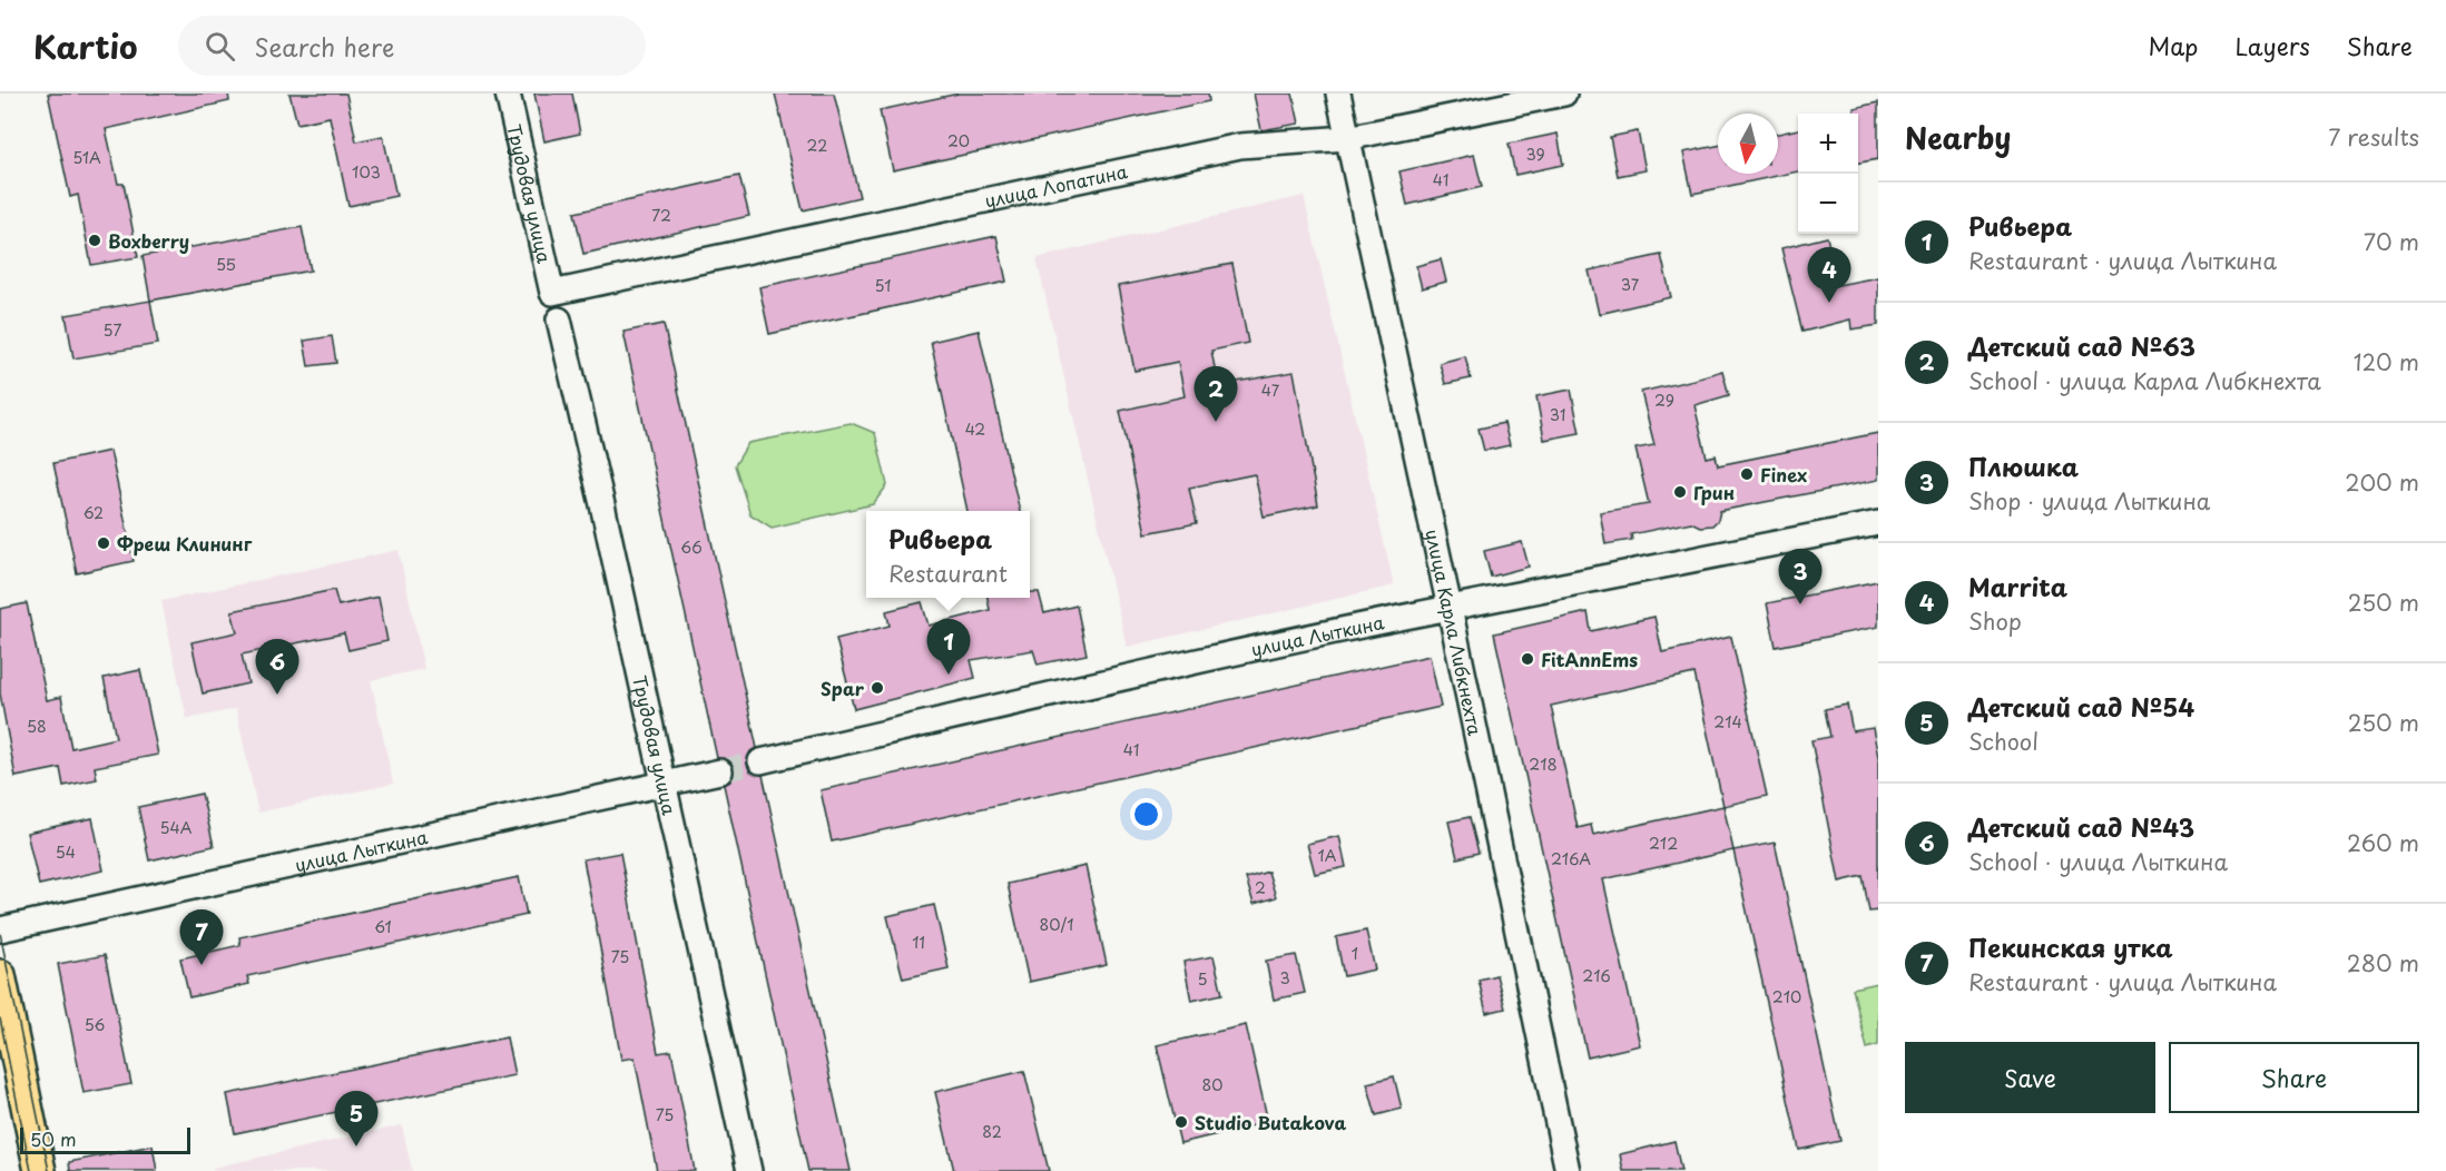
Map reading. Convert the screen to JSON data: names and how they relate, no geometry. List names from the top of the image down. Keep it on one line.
{"streets":{"street":["улица Лопатина","Трудовая улица","улица Карла Либкнехта","улица Лыткина"]},"crossings":[["улица Лопатина","Трудовая улица"],["улица Лопатина","улица Карла Либкнехта"],["Трудовая улица","улица Лыткина"],["улица Карла Либкнехта","улица Лыткина"]],"places":["Boxberry","Finex","Грин","Фрeш Клининг","FitAnnEms","Spar","Studio Butakova"],"house_numbers":["20","22","39","51А","103","41","72","55","37","51","57","47","29","31","42","62","66","214","58","41","218","54А","212","54","1А","216А","2","80/1","61","11","1","75","216","3","5","210","56","80","75","82"],"scale_bar":"50 m","north":"bottom","page":{"header":"Kartio","search":"Search here","nav":["Map","Layers","Share"],"heading":["Nearby","7 results"],"map_buttons":["+","−"],"list":[{"mark":"1","name":"Ривьера","note":"Restaurant · улица Лыткина","value":"70 m"},{"mark":"2","name":"Детский сад №63","note":"School · улица Карла Либкнехта","value":"120 m"},{"mark":"3","name":"Плюшка","note":"Shop · улица Лыткина","value":"200 m"},{"mark":"4","name":"Marrita","note":"Shop","value":"250 m"},{"mark":"5","name":"Детский сад №54","note":"School","value":"250 m"},{"mark":"6","name":"Детский сад №43","note":"School · улица Лыткина","value":"260 m"},{"mark":"7","name":"Пекинская утка","note":"Restaurant · улица Лыткина","value":"280 m"}],"pins":["4","2","3","1","6","7","5"],"popup":["Ривьера","Restaurant"],"buttons":["Save","Share"],"scale":"50 m"}}
